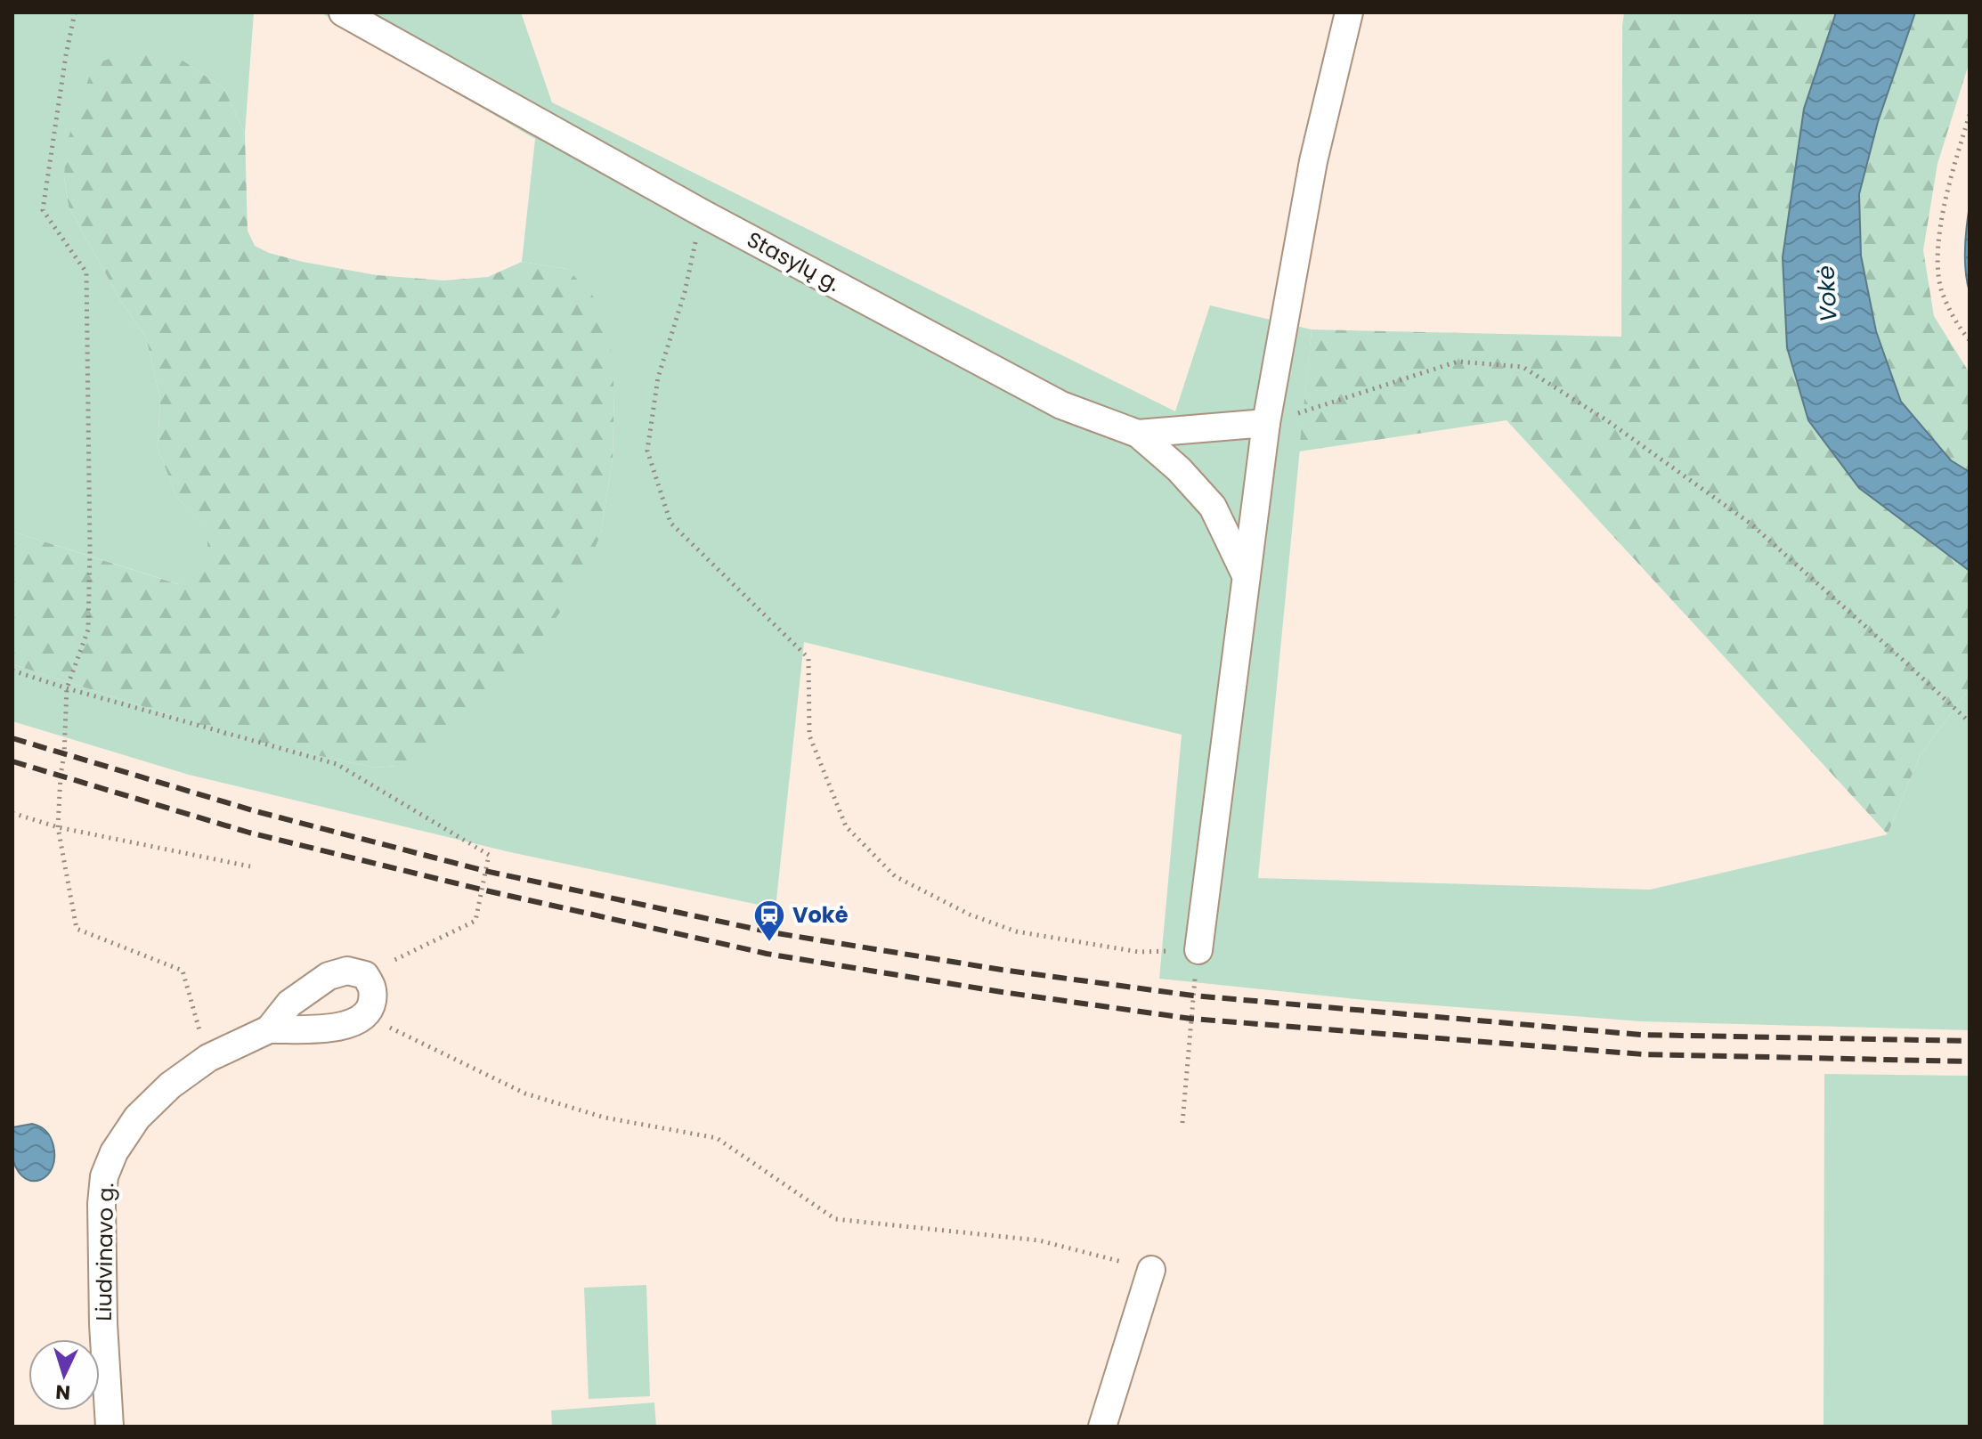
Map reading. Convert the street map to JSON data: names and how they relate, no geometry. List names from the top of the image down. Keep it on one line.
{"streets":{"street":["Stasylų g.","Liudvinavo g."]},"water":["Vokė"],"places":{"station":["Vokė"]},"north":"bottom"}
